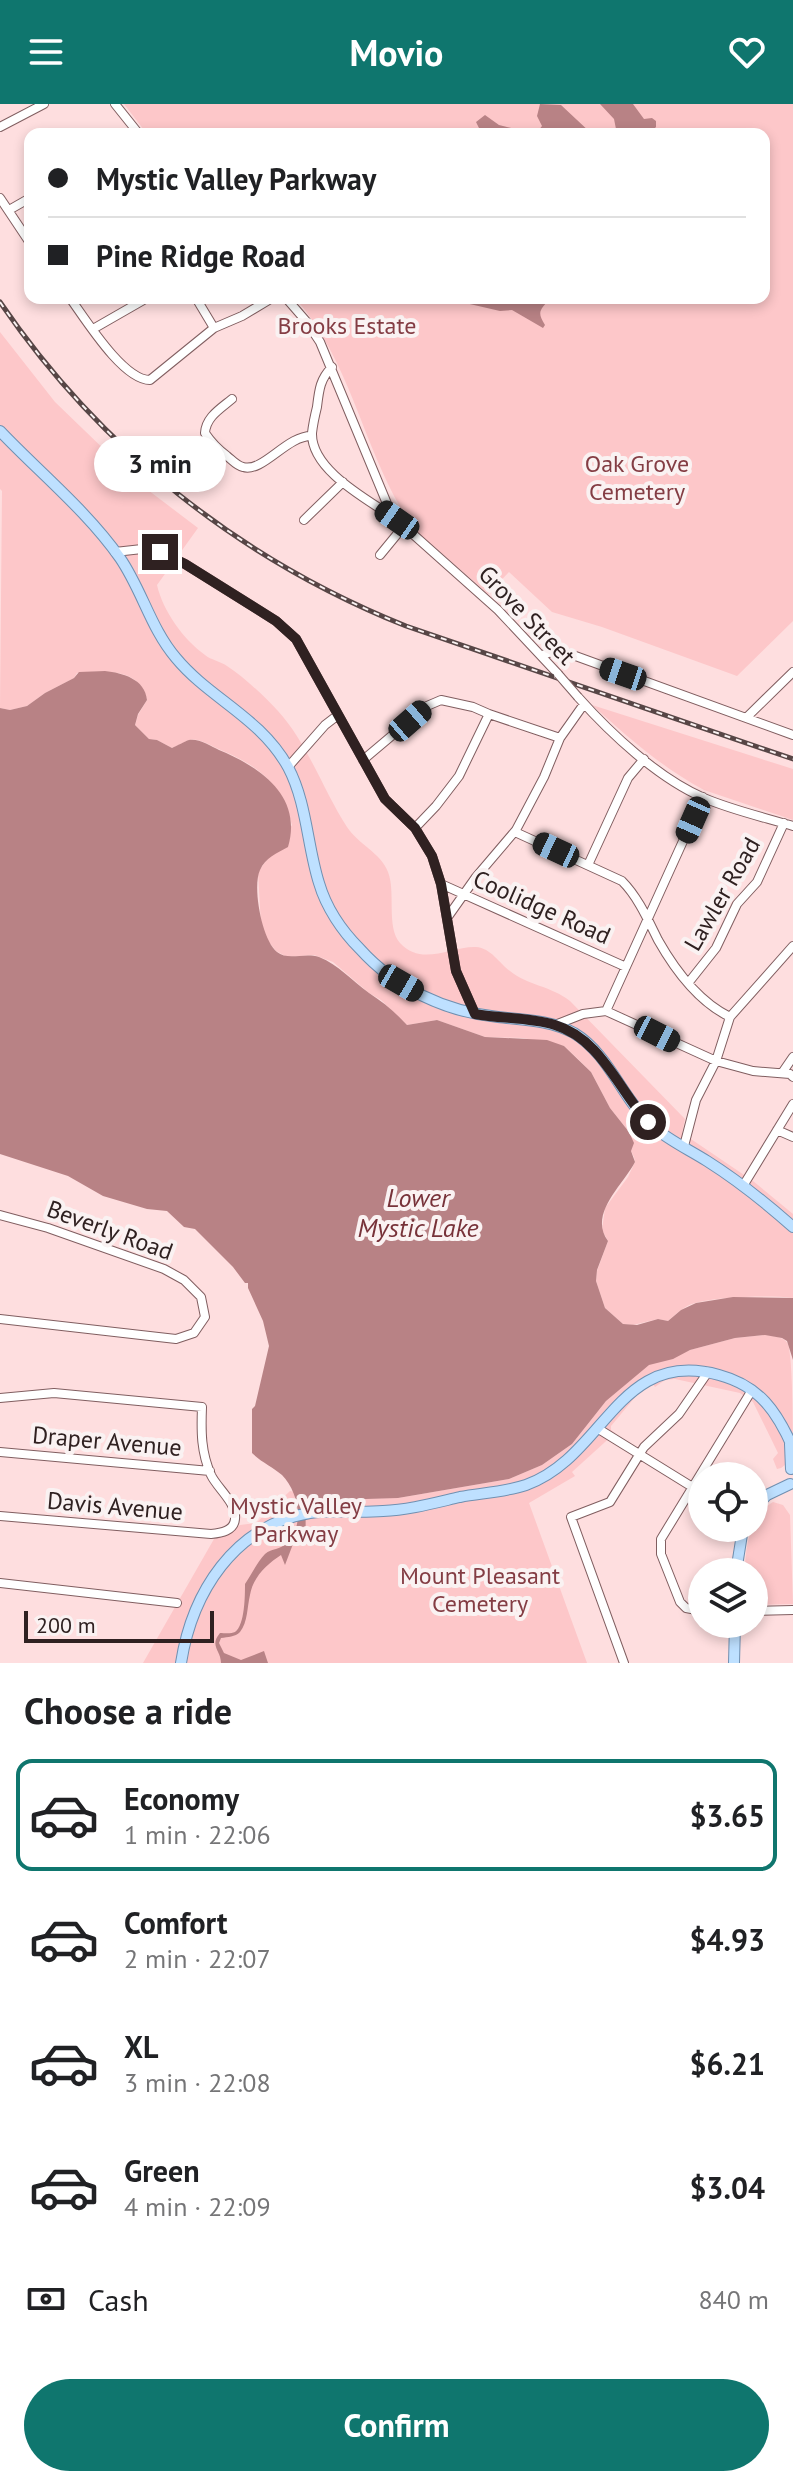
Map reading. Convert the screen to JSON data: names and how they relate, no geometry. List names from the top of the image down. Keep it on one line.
{"streets":{"street":["Grove Street","Lawler Road","Coolidge Road","Beverly Road","Draper Avenue","Davis Avenue"]},"crossings":[["Grove Street","Lawler Road"],["Draper Avenue","Davis Avenue"]],"water":["Lower Mystic Lake"],"parks":["Brooks Estate","Oak Grove Cemetery","Mystic Valley Parkway","Mount Pleasant Cemetery"],"scale_bar":"200 m","page":{"header":"Movio","banner":["Mystic Valley Parkway","Pine Ridge Road"],"bubble":"3 min","scale":"200 m","heading":"Choose a ride","list":[{"name":"Economy","note":"1 min · 22:06","value":"$3.65"},{"name":"Comfort","note":"2 min · 22:07","value":"$4.93"},{"name":"XL","note":"3 min · 22:08","value":"$6.21"},{"name":"Green","note":"4 min · 22:09","value":"$3.04"}],"pay":["Cash","840 m"],"buttons":"Confirm"}}
